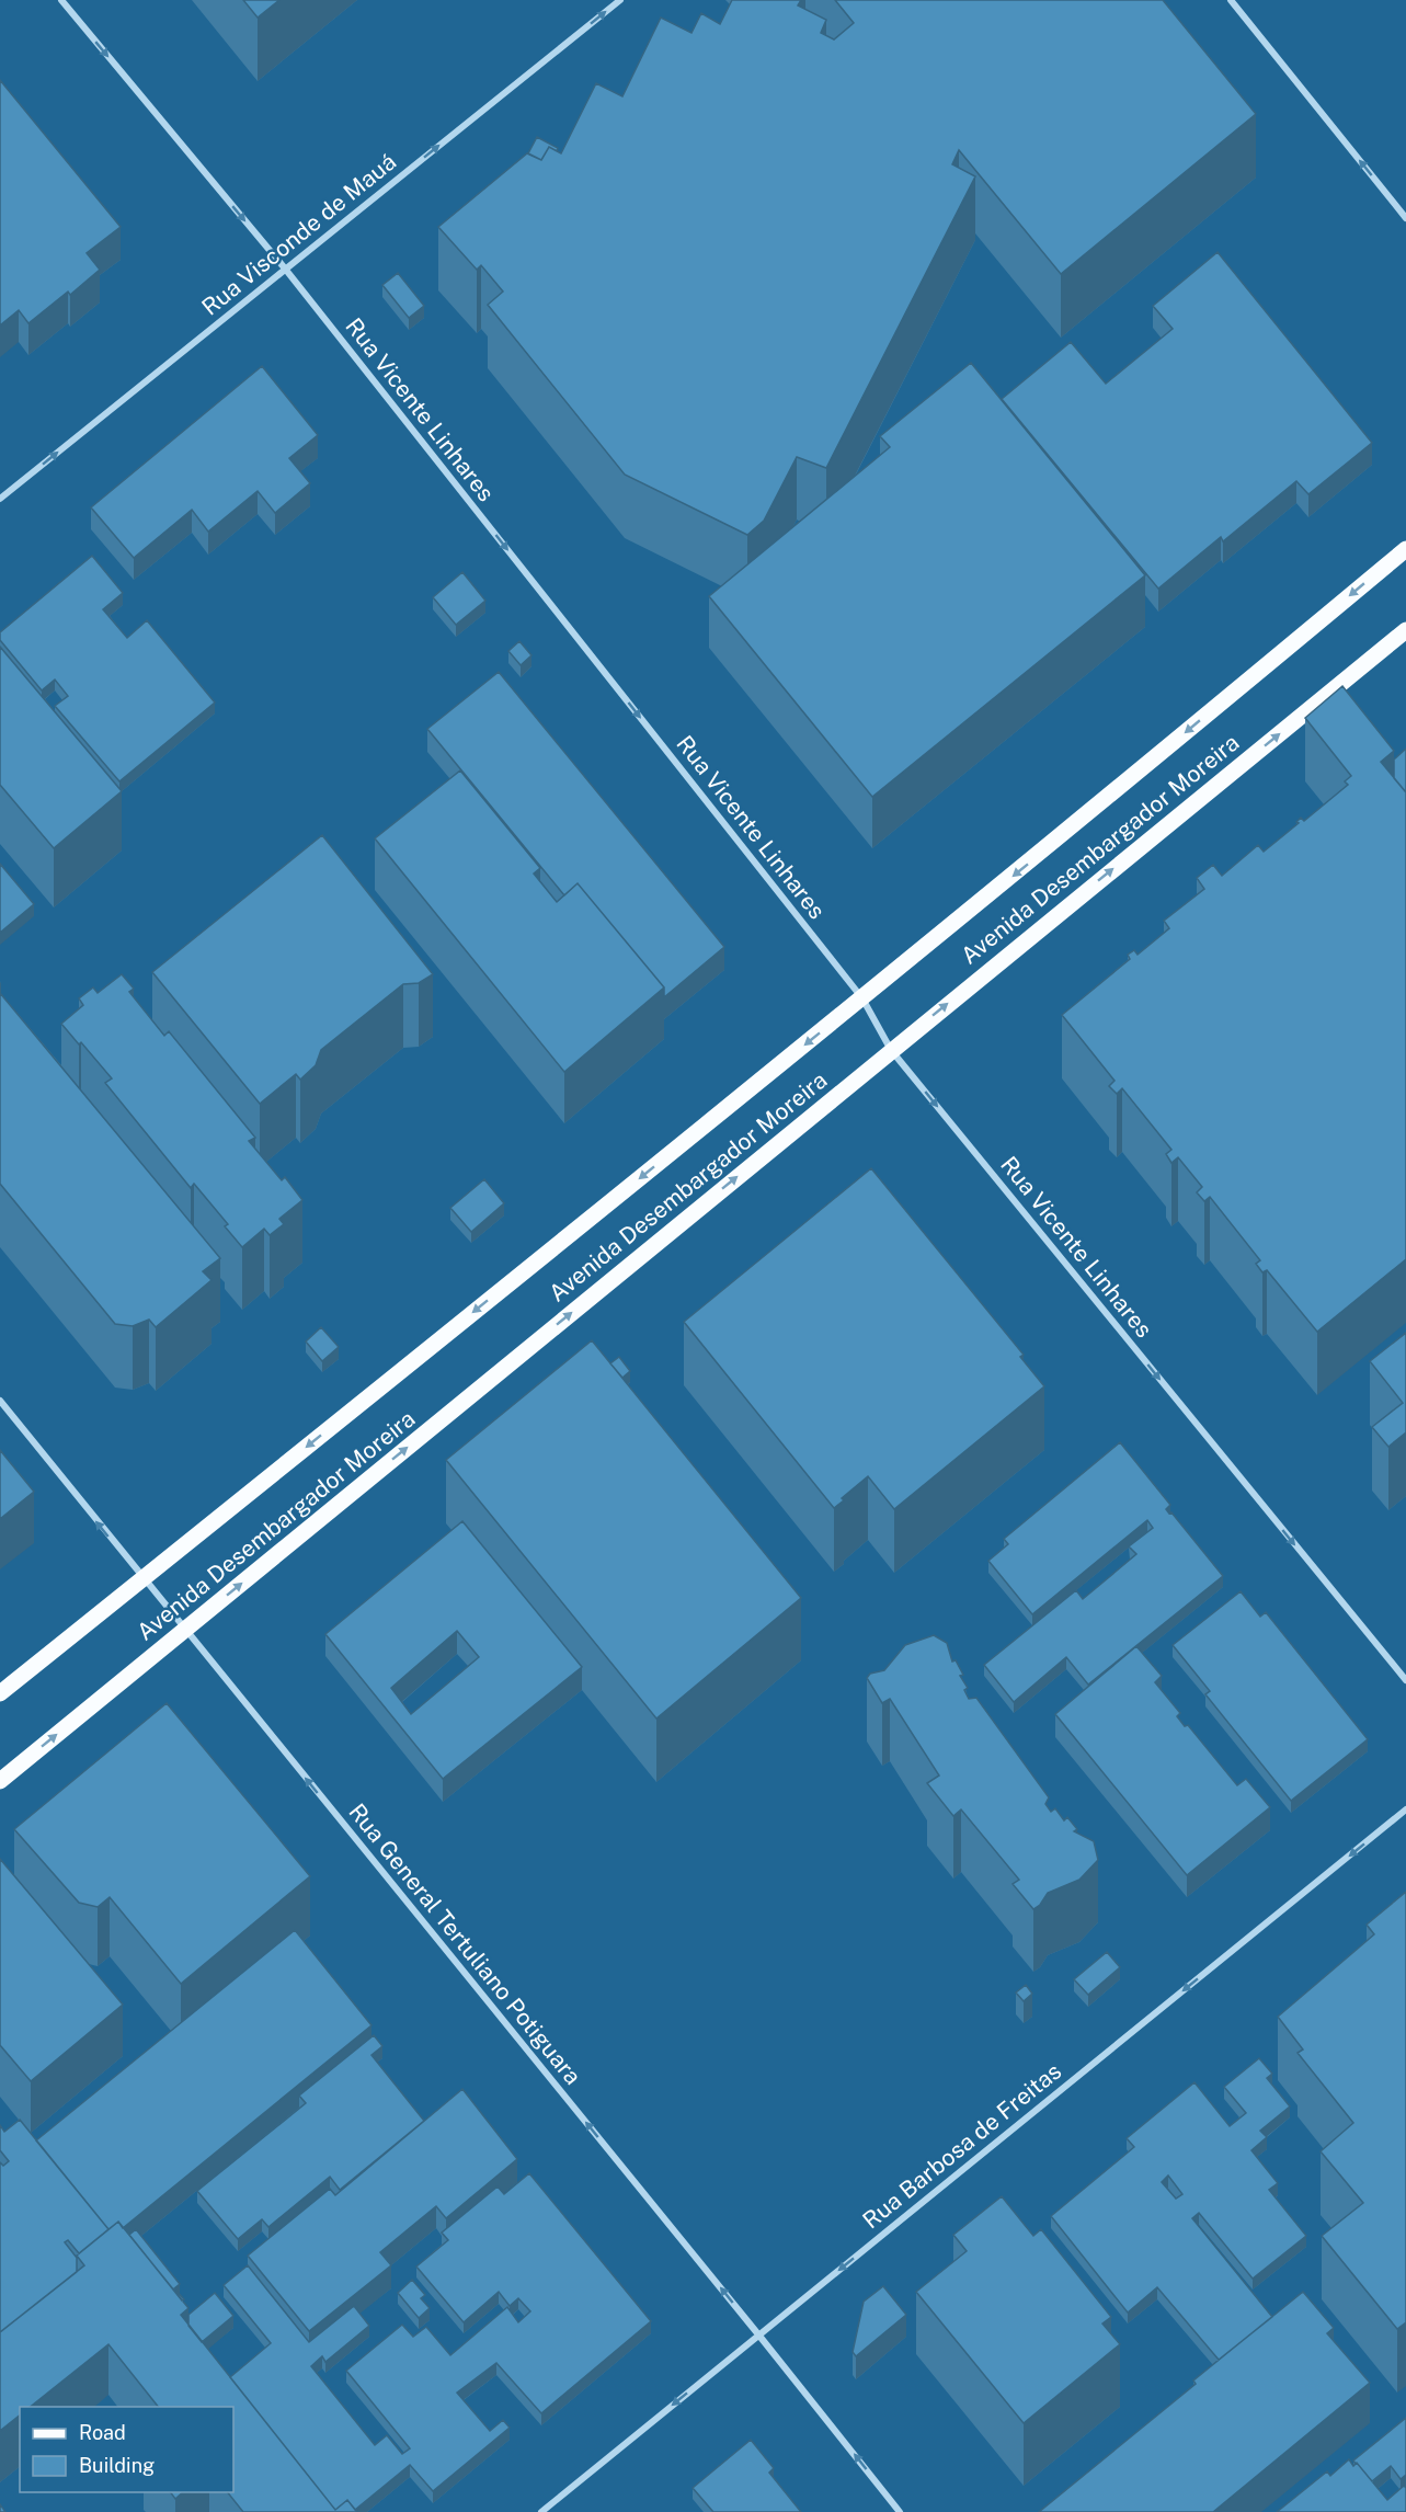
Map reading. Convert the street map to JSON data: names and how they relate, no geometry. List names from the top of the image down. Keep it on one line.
{"streets":{"main road":["Avenida Desembargador Moreira"],"street":["Rua Visconde de Mauá","Rua Vicente Linhares","Rua General Tertuliano Potiguara","Rua Barbosa de Freitas"]},"crossings":[["Rua Visconde de Mauá","Rua Vicente Linhares"],["Rua Vicente Linhares","Avenida Desembargador Moreira"],["Avenida Desembargador Moreira","Rua General Tertuliano Potiguara"],["Rua General Tertuliano Potiguara","Rua Barbosa de Freitas"]],"one_way":["Rua Visconde de Mauá","Rua Vicente Linhares","Rua General Tertuliano Potiguara","Rua Barbosa de Freitas"],"legend":["Road","Building"]}
